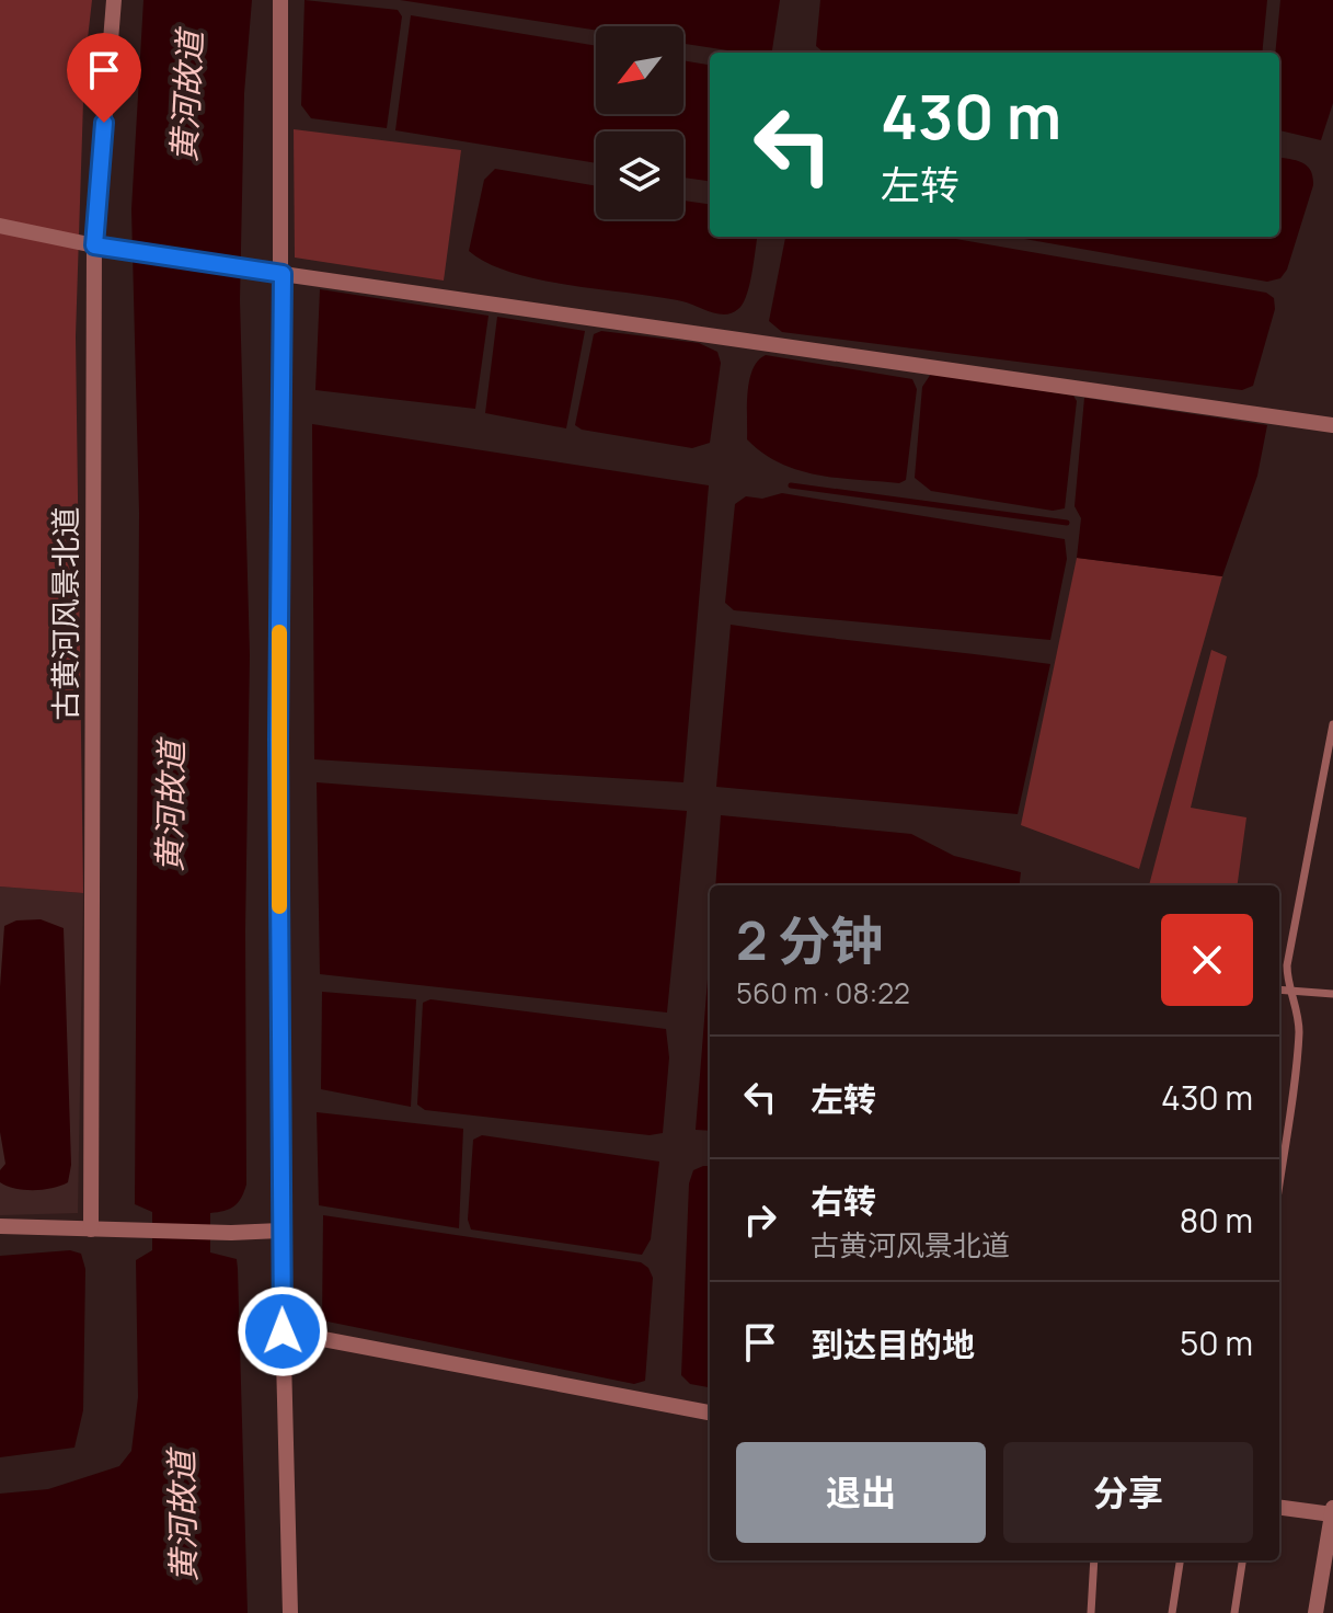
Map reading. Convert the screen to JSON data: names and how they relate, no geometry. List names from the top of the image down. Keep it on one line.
{"streets":{"street":["古黄河风景北道"]},"water":["黄河故道"],"north":"bottom left","page":{"turn":["430 m","左转"],"heading":["2 分钟","560 m · 08:22"],"list":[{"name":"左转","value":"430 m"},{"name":"右转","note":"古黄河风景北道","value":"80 m"},{"name":"到达目的地","value":"50 m"}],"buttons":["退出","分享"]}}
